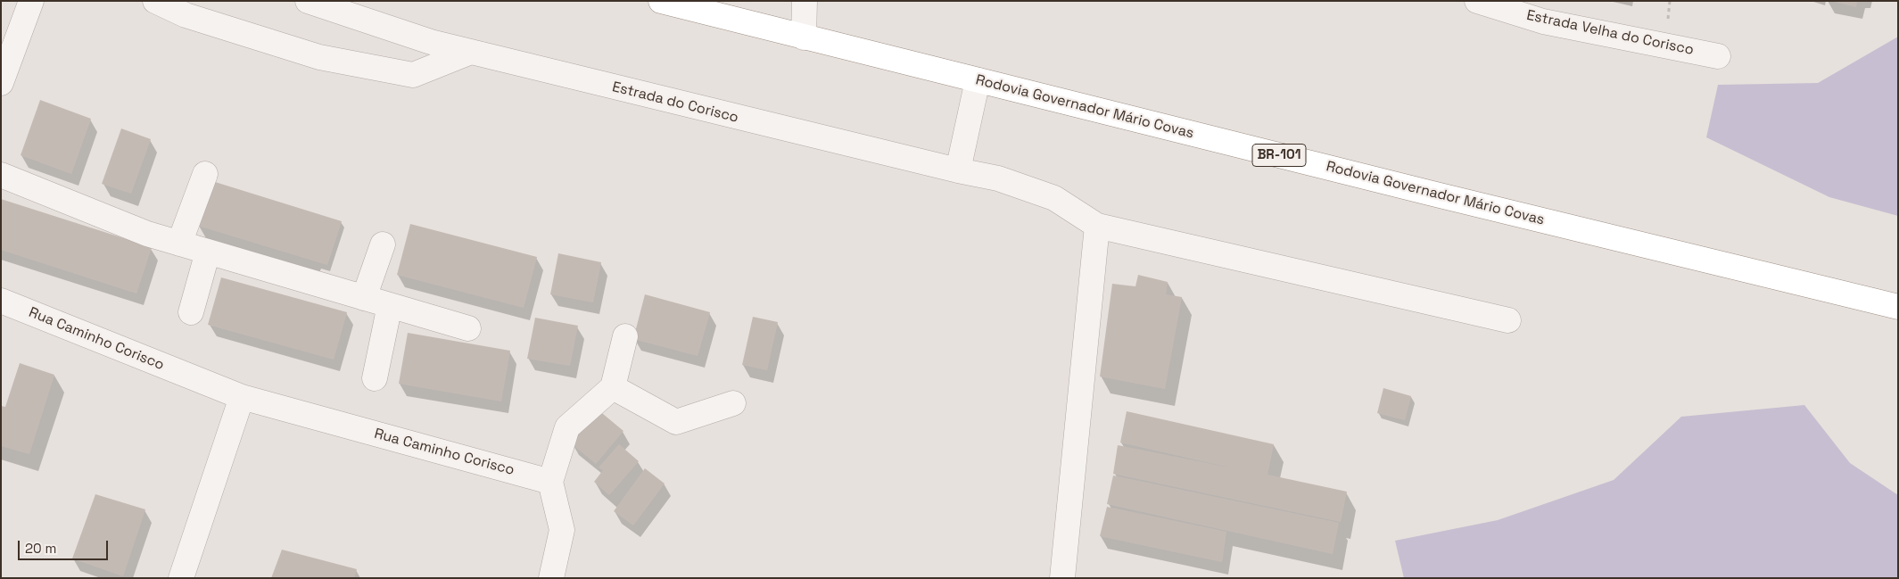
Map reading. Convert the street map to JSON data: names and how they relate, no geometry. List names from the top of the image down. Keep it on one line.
{"streets":{"highway":["Rodovia Governador Mário Covas","BR-101"],"street":["Estrada Velha do Corisco","Estrada do Corisco","Rua Caminho Corisco"]},"scale_bar":"20 m"}
